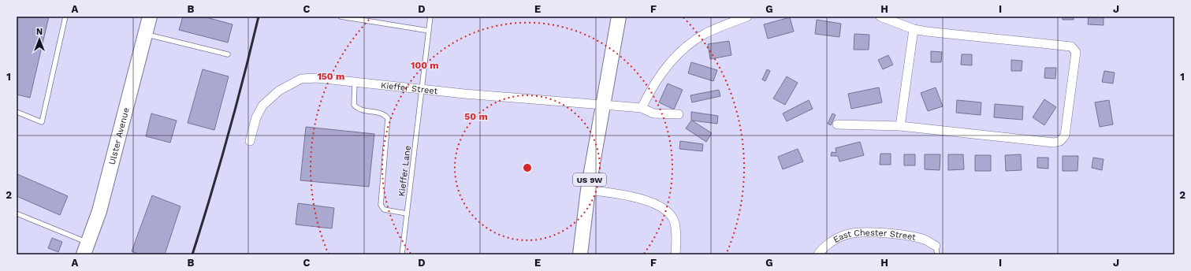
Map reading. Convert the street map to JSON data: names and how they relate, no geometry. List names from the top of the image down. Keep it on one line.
{"streets":{"main road":["Ulster Avenue","US 9W"],"street":["Kieffer Street","East Chester Street"],"lane":["Kieffer Lane"]},"crossings":[["Kieffer Street","Kieffer Lane"],["Kieffer Street","US 9W"]],"north":"top","grid":{"columns":["A","B","C","D","E","F","G","H","I","J"],"rows":["1","2"]},"rings":["100 m","150 m","50 m"]}
